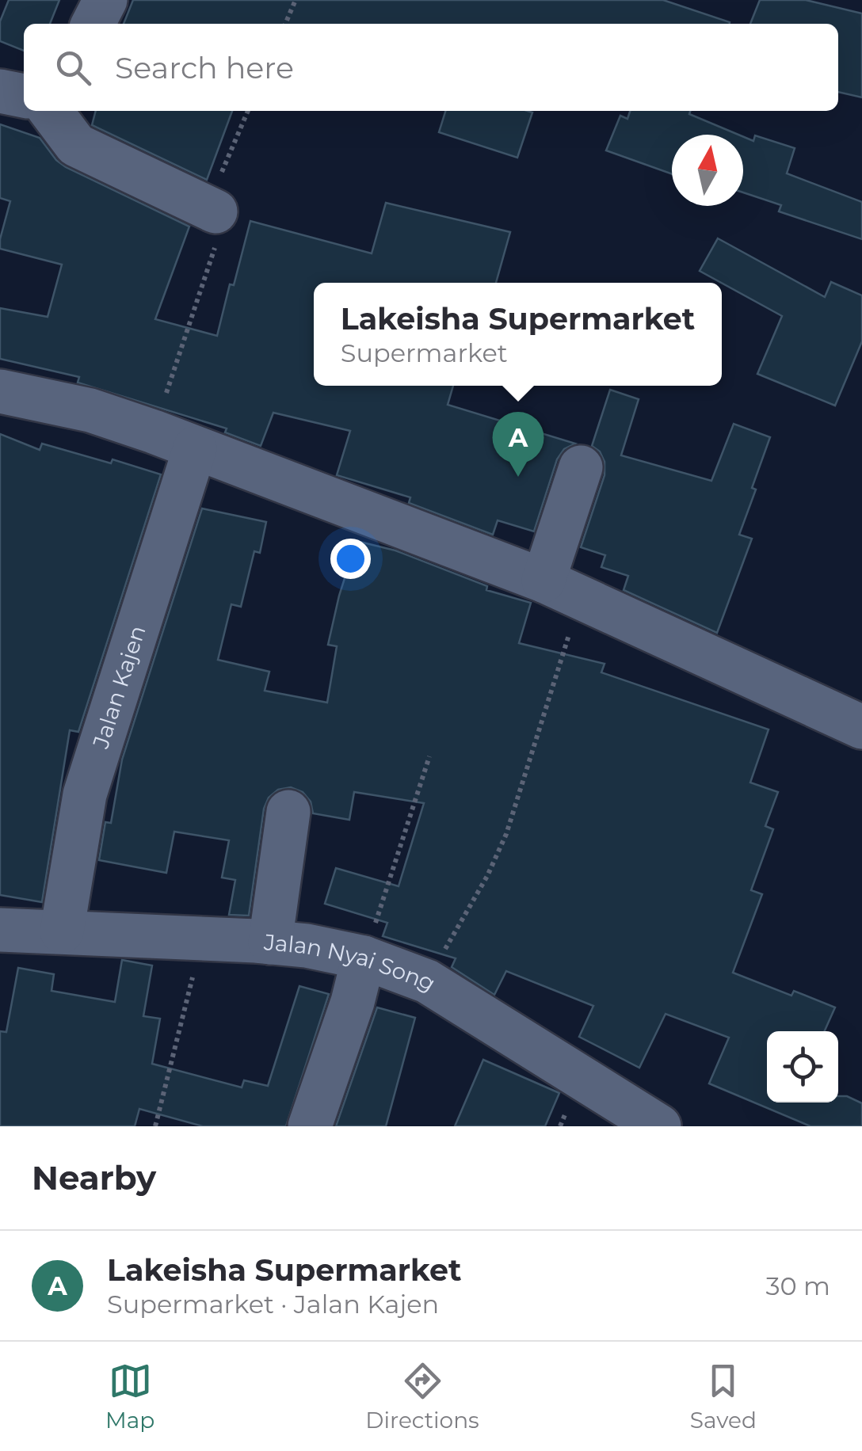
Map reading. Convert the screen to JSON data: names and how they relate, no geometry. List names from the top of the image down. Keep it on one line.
{"streets":{"street":["Jalan Kajen","Jalan Nyai Song"]},"crossings":[["Jalan Kajen","Jalan Nyai Song"]],"north":"top","page":{"search":"Search here","popup":["Lakeisha Supermarket","Supermarket"],"pins":"A","heading":"Nearby","list":[{"mark":"A","name":"Lakeisha Supermarket","note":"Supermarket · Jalan Kajen","value":"30 m"}],"nav":["Map","Directions","Saved"]}}
